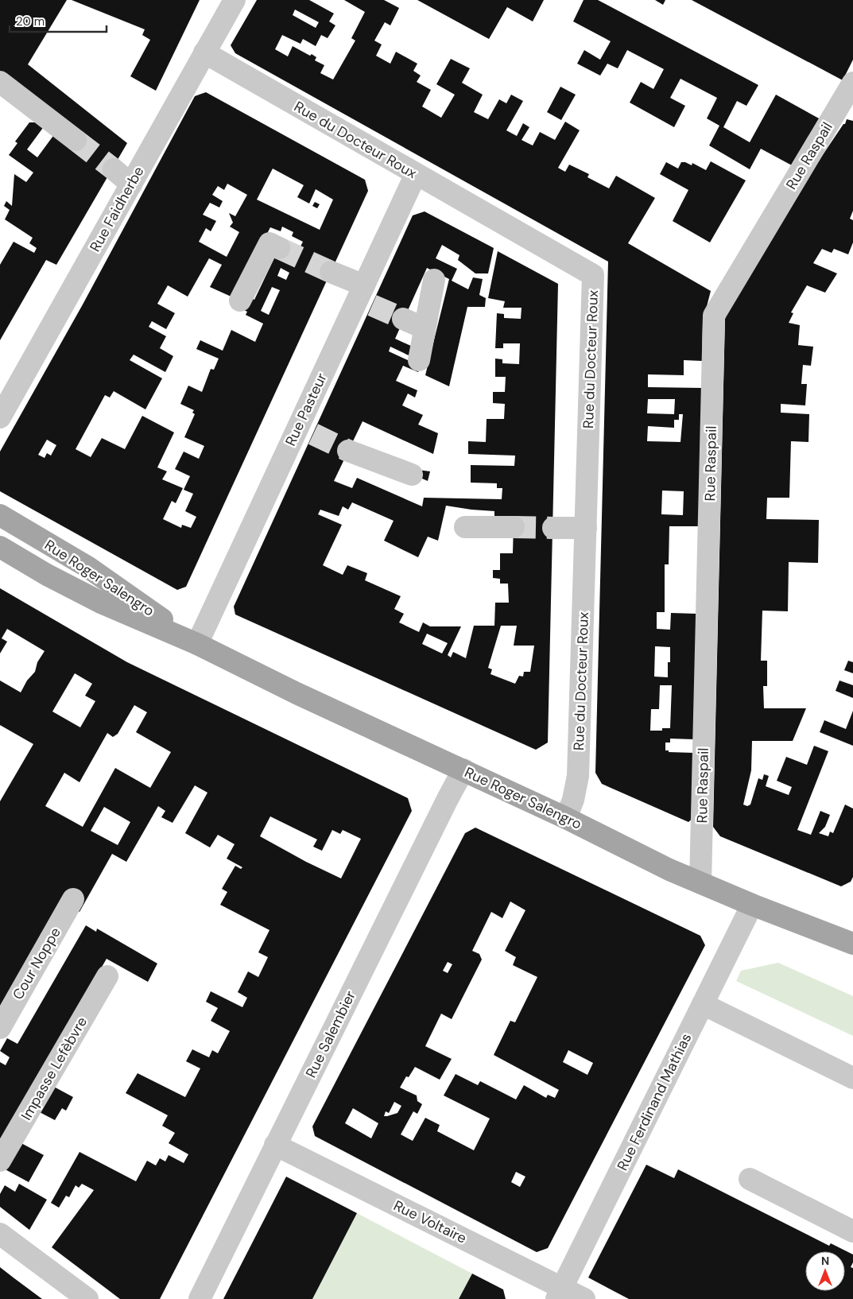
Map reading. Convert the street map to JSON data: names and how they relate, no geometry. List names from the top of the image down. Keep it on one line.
{"streets":{"main road":["Rue Roger Salengro"],"street":["Rue du Docteur Roux","Rue Raspail","Rue Faidherbe","Rue Pasteur","Cour Noppe","Rue Salembier","Impasse Lefèbvre","Rue Ferdinand Mathias","Rue Voltaire"]},"crossings":[["Rue du Docteur Roux","Rue Faidherbe"],["Rue du Docteur Roux","Rue Pasteur"],["Rue du Docteur Roux","Rue Roger Salengro"],["Rue Raspail","Rue Roger Salengro"],["Rue Pasteur","Rue Roger Salengro"],["Rue Roger Salengro","Rue Salembier"],["Rue Roger Salengro","Rue Ferdinand Mathias"],["Rue Salembier","Rue Voltaire"],["Rue Ferdinand Mathias","Rue Voltaire"]],"scale_bar":"20 m","north":"top"}
